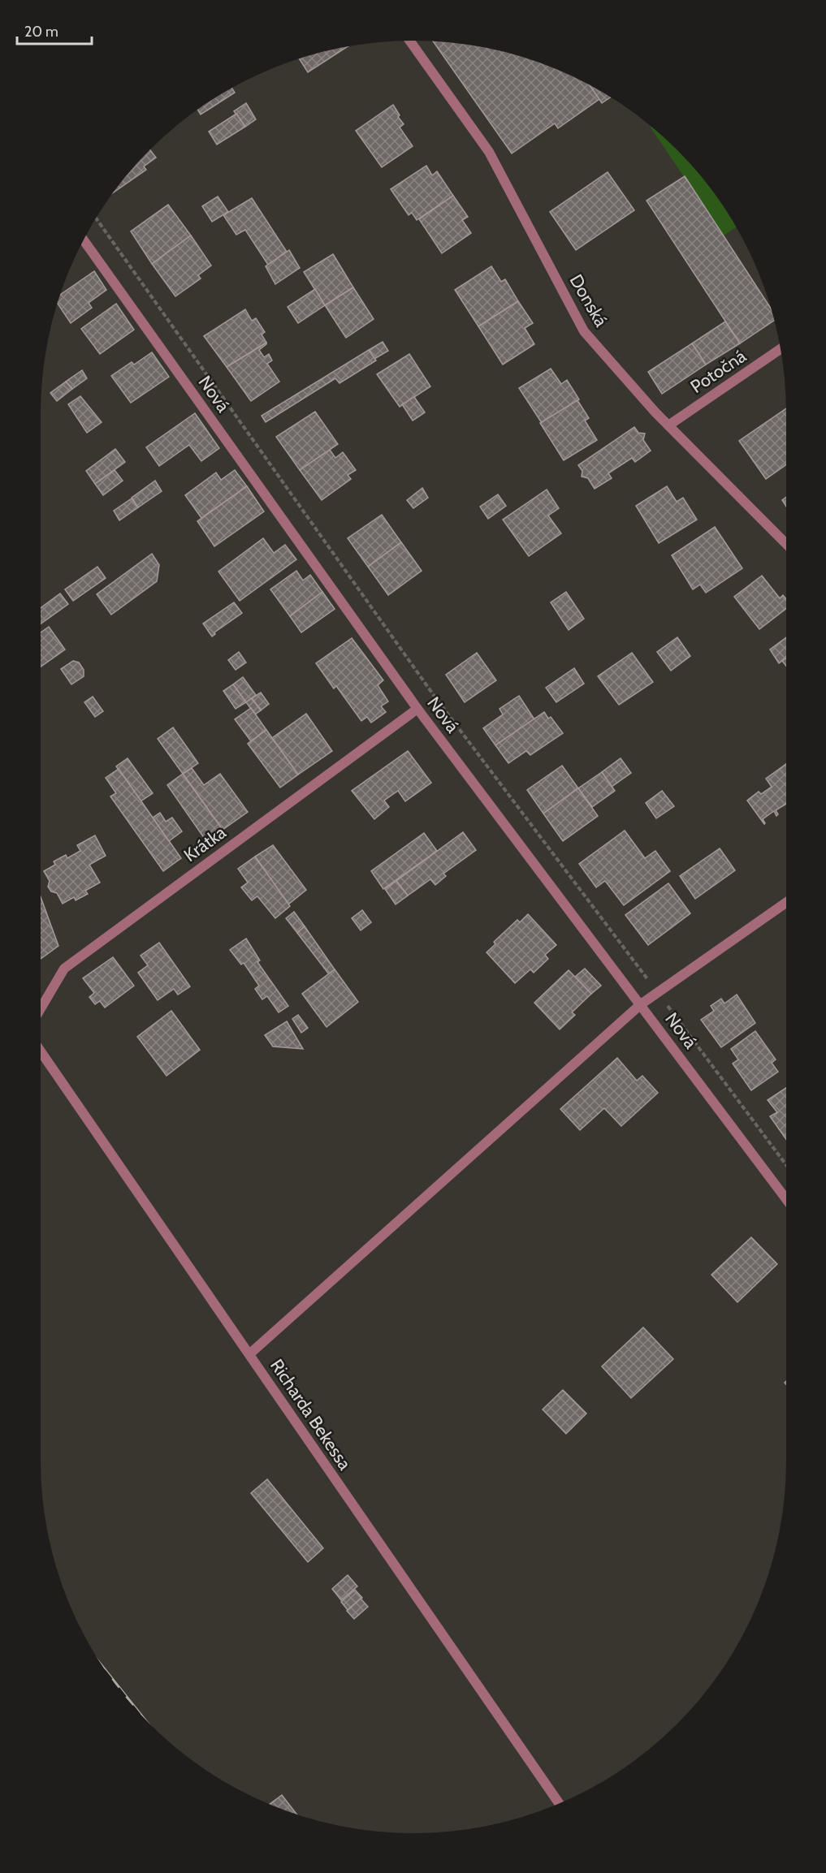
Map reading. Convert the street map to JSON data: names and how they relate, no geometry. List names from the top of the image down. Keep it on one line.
{"streets":{"street":["Donská","Potočná","Nová","Krátka","Richarda Bekessa"]},"crossings":[["Donská","Potočná"],["Nová","Krátka"]],"scale_bar":"20 m"}
